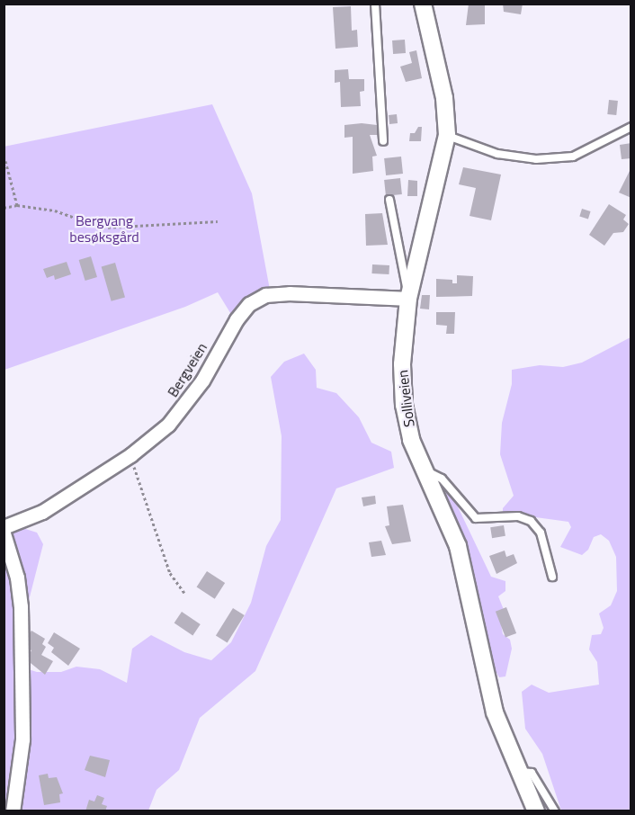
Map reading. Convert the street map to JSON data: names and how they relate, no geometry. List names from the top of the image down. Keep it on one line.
{"streets":{"street":["Bergveien","Solliveien"]},"crossings":[["Bergveien","Solliveien"]],"parks":["Bergvang besøksgård"]}
